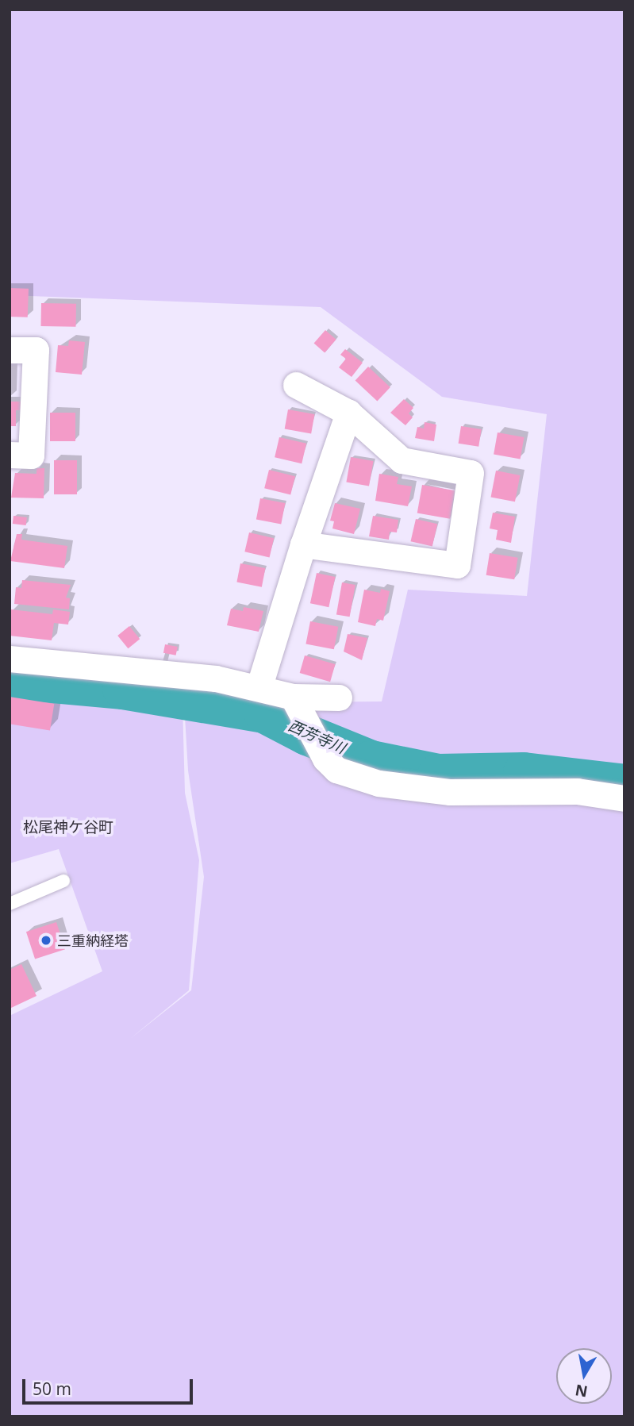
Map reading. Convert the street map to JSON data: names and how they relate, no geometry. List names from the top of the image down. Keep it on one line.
{"districts":["松尾神ケ谷町"],"water":["西芳寺川"],"places":["三重納経塔"],"scale_bar":"50 m","north":"bottom"}
